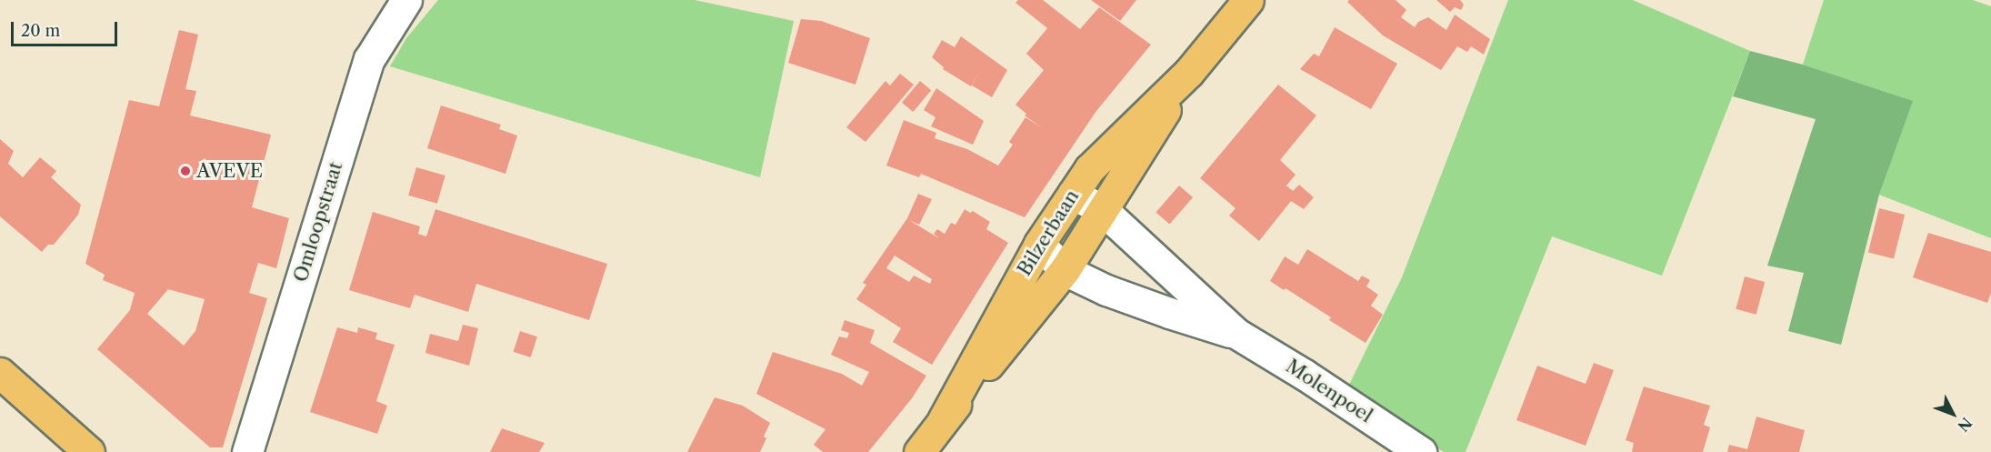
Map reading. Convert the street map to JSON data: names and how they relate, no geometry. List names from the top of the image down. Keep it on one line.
{"streets":{"main road":["Bilzerbaan"],"street":["Omloopstraat","Molenpoel"]},"crossings":[["Bilzerbaan","Molenpoel"]],"places":["AVEVE"],"scale_bar":"20 m","north":"bottom right"}
